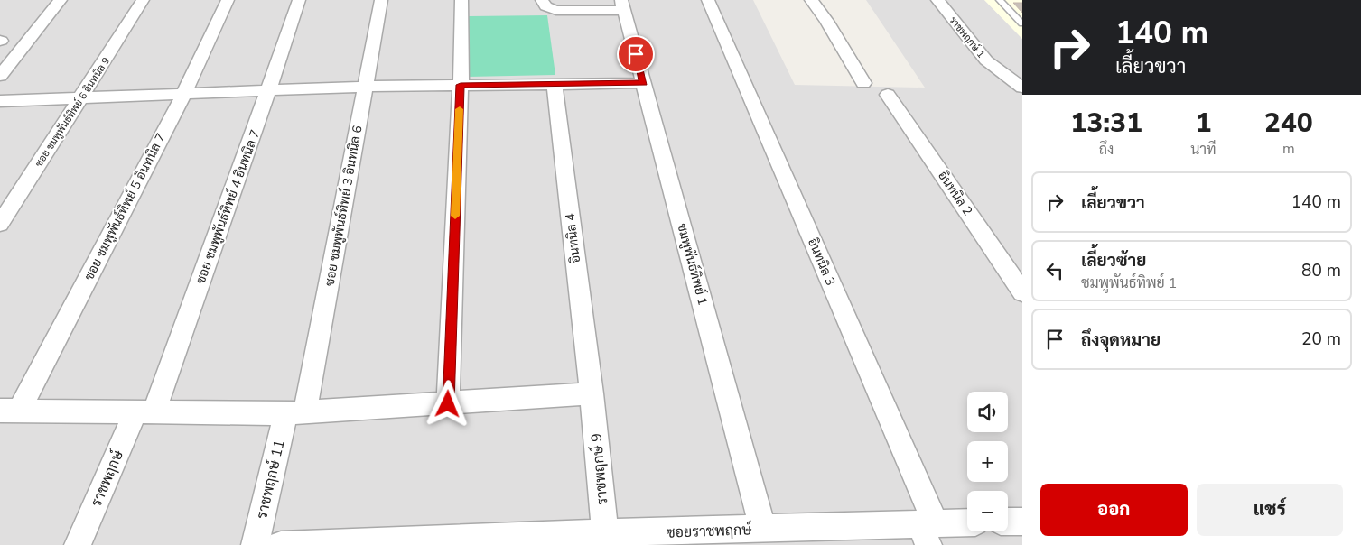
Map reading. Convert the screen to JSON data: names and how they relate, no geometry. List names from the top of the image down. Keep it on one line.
{"streets":{"street":["ราชพฤกษ์ 1","ซอย ชมพูพันธ์ทิพย์ 6 อินทนิล 9","อินทนิล 2","ซอย ชมพูพันธ์ทิพย์ 3 อินทนิล 6","ซอย ชมพูพันธ์ทิพย์ 5 อินทนิล 7","ซอย ชมพูพันธ์ทิพย์ 4 อินทนิล 7","อินทนิล 4","อินทนิล 3","ชมพูพันธ์ทิพย์ 1","ราชพฤกษ์ 9","ราชพฤกษ์","ราชพฤกษ์ 11","ซอยราชพฤกษ์"]},"crossings":[["ซอย ชมพูพันธ์ทิพย์ 3 อินทนิล 6","ราชพฤกษ์ 11"],["ซอย ชมพูพันธ์ทิพย์ 4 อินทนิล 7","ราชพฤกษ์"],["อินทนิล 4","ราชพฤกษ์ 9"],["อินทนิล 3","ซอยราชพฤกษ์"],["ชมพูพันธ์ทิพย์ 1","ซอยราชพฤกษ์"],["ราชพฤกษ์ 9","ซอยราชพฤกษ์"]],"page":{"turn":["140 m","เลี้ยวขวา"],"eta":["13:31","ถึง","1","นาที","240","m"],"list":[{"name":"เลี้ยวขวา","value":"140 m"},{"name":"เลี้ยวซ้าย","note":"ชมพูพันธ์ทิพย์ 1","value":"80 m"},{"name":"ถึงจุดหมาย","value":"20 m"}],"map_buttons":["+","−"],"buttons":["ออก","แชร์"]}}
